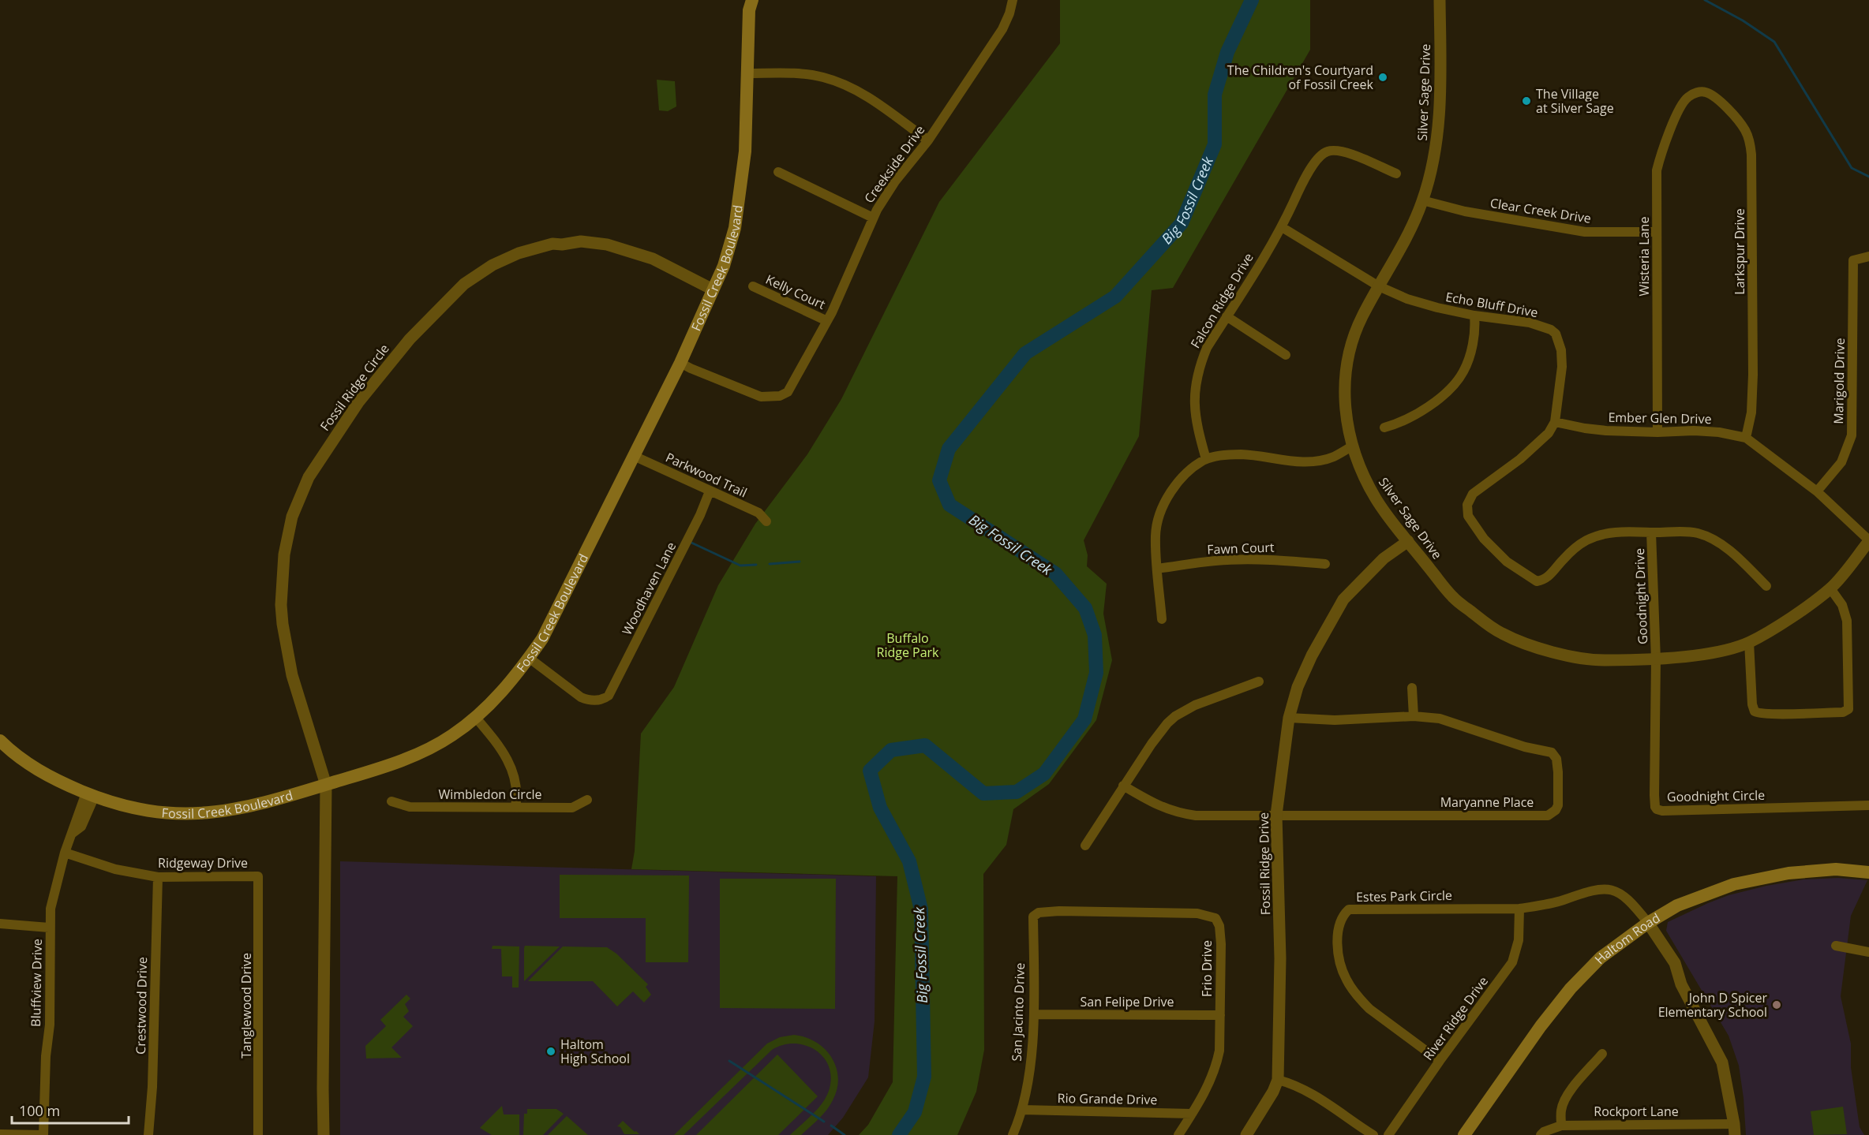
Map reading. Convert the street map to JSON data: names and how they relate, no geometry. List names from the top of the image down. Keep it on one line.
{"streets":{"main road":["Fossil Creek Boulevard","Haltom Road"],"street":["Silver Sage Drive","Creekside Drive","Clear Creek Drive","Larkspur Drive","Wisteria Lane","Kelly Court","Falcon Ridge Drive","Echo Bluff Drive","Marigold Drive","Fossil Ridge Circle","Ember Glen Drive","Parkwood Trail","Fawn Court","Woodhaven Lane","Goodnight Drive","Wimbledon Circle","Goodnight Circle","Maryanne Place","Ridgeway Drive","Fossil Ridge Drive","Estes Park Circle","Frio Drive","Bluffview Drive","San Felipe Drive","Crestwood Drive","Tanglewood Drive","San Jacinto Drive","River Ridge Drive","Rio Grande Drive","Rockport Lane"]},"crossings":[["Silver Sage Drive","Clear Creek Drive"],["Silver Sage Drive","Echo Bluff Drive"],["Silver Sage Drive","Ember Glen Drive"],["Silver Sage Drive","Goodnight Drive"],["Silver Sage Drive","Goodnight Circle"],["Silver Sage Drive","Fossil Ridge Drive"],["Creekside Drive","Fossil Creek Boulevard"],["Creekside Drive","Kelly Court"],["Clear Creek Drive","Wisteria Lane"],["Larkspur Drive","Wisteria Lane"],["Larkspur Drive","Ember Glen Drive"],["Wisteria Lane","Ember Glen Drive"],["Fossil Creek Boulevard","Fossil Ridge Circle"],["Fossil Creek Boulevard","Parkwood Trail"],["Fossil Creek Boulevard","Woodhaven Lane"],["Fossil Creek Boulevard","Bluffview Drive"],["Falcon Ridge Drive","Echo Bluff Drive"],["Echo Bluff Drive","Ember Glen Drive"],["Marigold Drive","Ember Glen Drive"],["Parkwood Trail","Woodhaven Lane"],["Goodnight Drive","Goodnight Circle"],["Maryanne Place","Fossil Ridge Drive"],["Ridgeway Drive","Bluffview Drive"],["Ridgeway Drive","Crestwood Drive"],["Ridgeway Drive","Tanglewood Drive"],["Estes Park Circle","Haltom Road"],["Estes Park Circle","River Ridge Drive"],["Frio Drive","San Felipe Drive"],["Frio Drive","San Jacinto Drive"],["Frio Drive","Rio Grande Drive"],["San Felipe Drive","San Jacinto Drive"],["San Jacinto Drive","Rio Grande Drive"]],"water":["Big Fossil Creek"],"parks":["Buffalo Ridge Park"],"places":["The Children's Courtyard of Fossil Creek","The Village at Silver Sage","John D Spicer Elementary School","Haltom High School"],"scale_bar":"100 m"}
